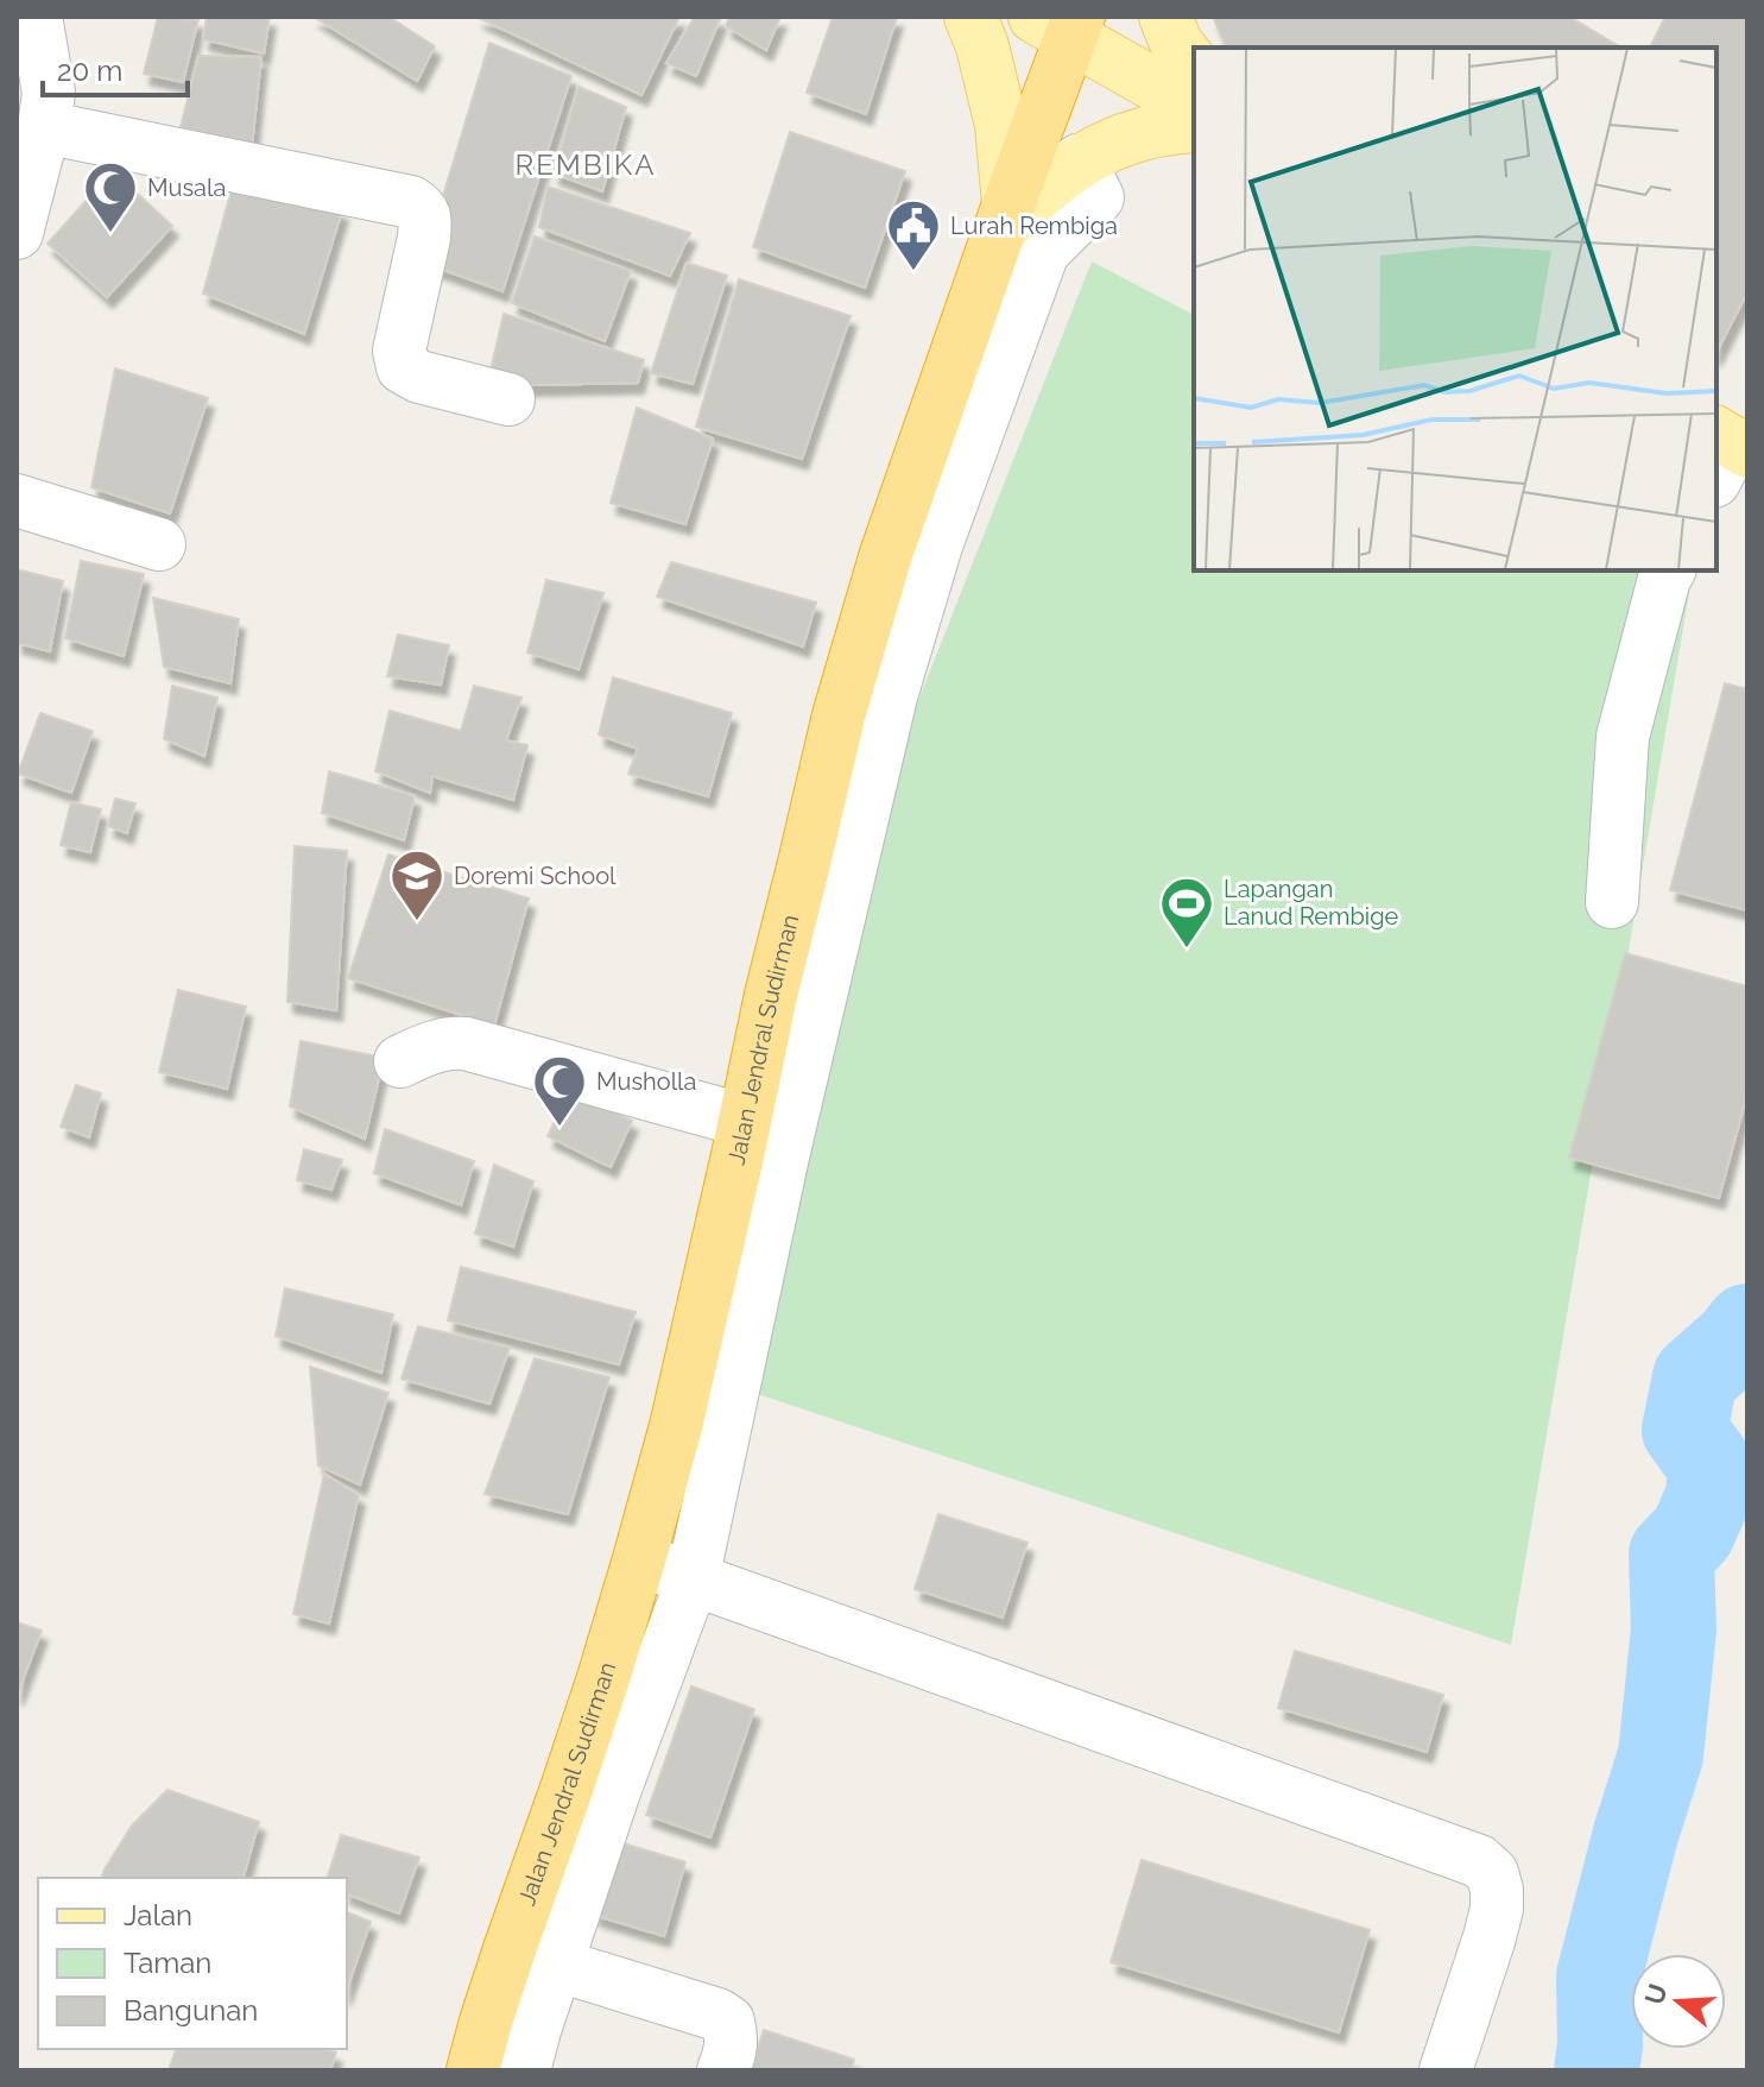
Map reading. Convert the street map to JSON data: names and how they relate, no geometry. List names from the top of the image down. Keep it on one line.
{"streets":{"highway":["Jalan Jendral Sudirman"]},"districts":["REMBIKA"],"places":{"mosque":["Musala","Musholla"],"public building":["Lurah Rembiga"],"school or university":["Doremi School"],"sports":["Lapangan Lanud Rembige"]},"legend":["Jalan","Taman","Bangunan"],"scale_bar":"20 m","north":"left"}
